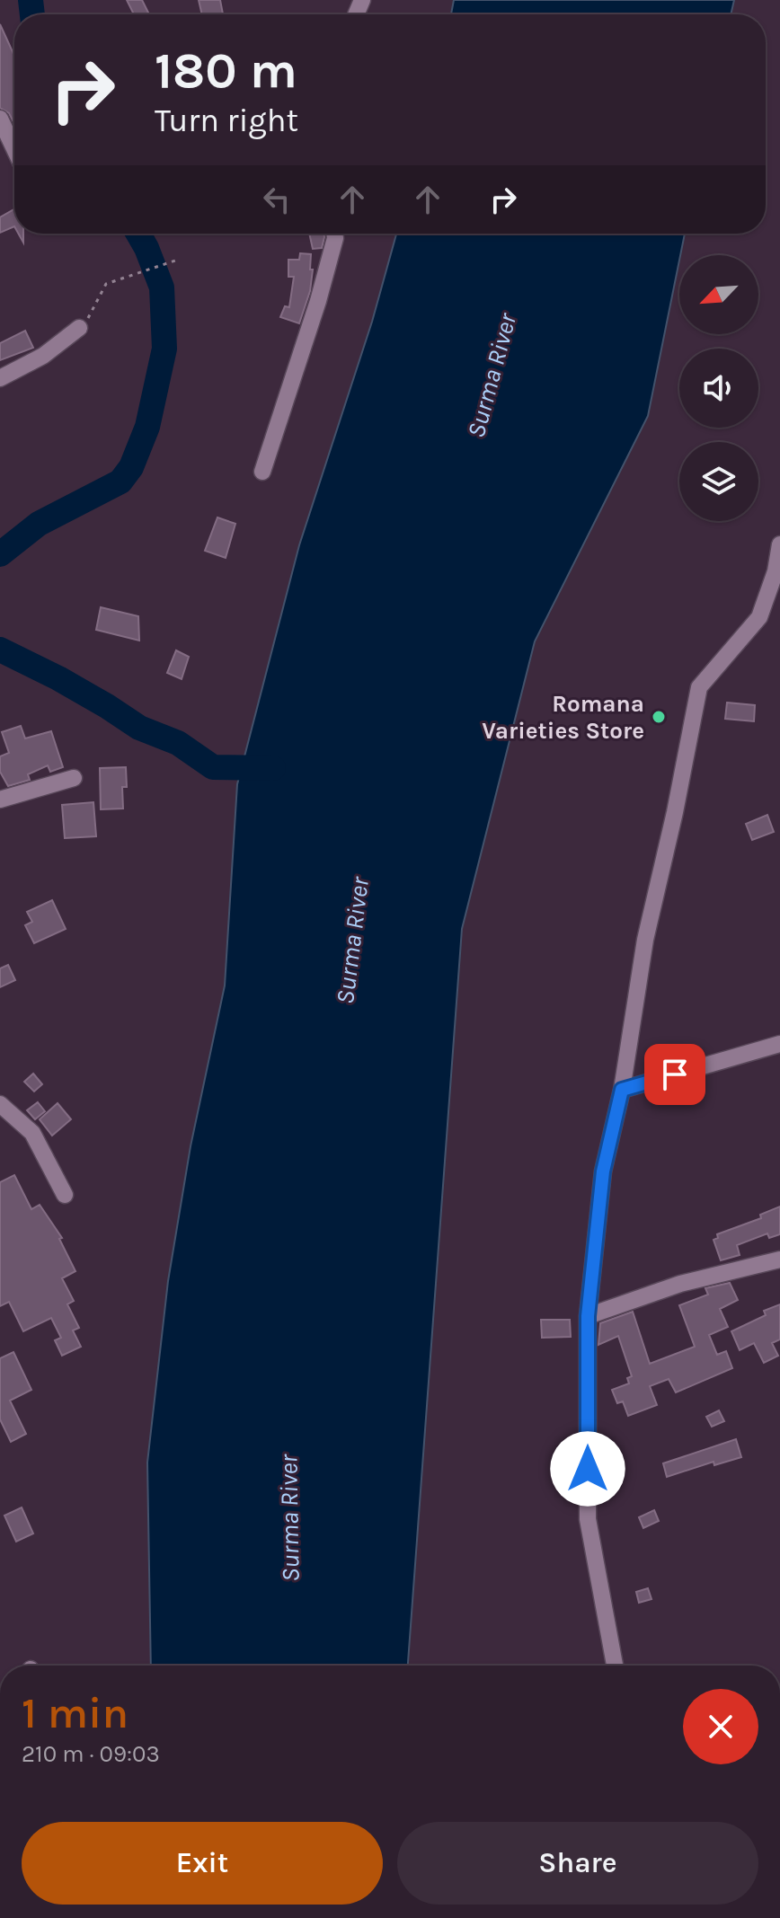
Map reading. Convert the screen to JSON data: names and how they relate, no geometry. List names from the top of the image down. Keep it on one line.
{"water":["Surma River"],"places":["Romana Varieties Store"],"north":"bottom left","page":{"turn":["180 m","Turn right"],"heading":["1 min","210 m · 09:03"],"buttons":["Exit","Share"]}}
